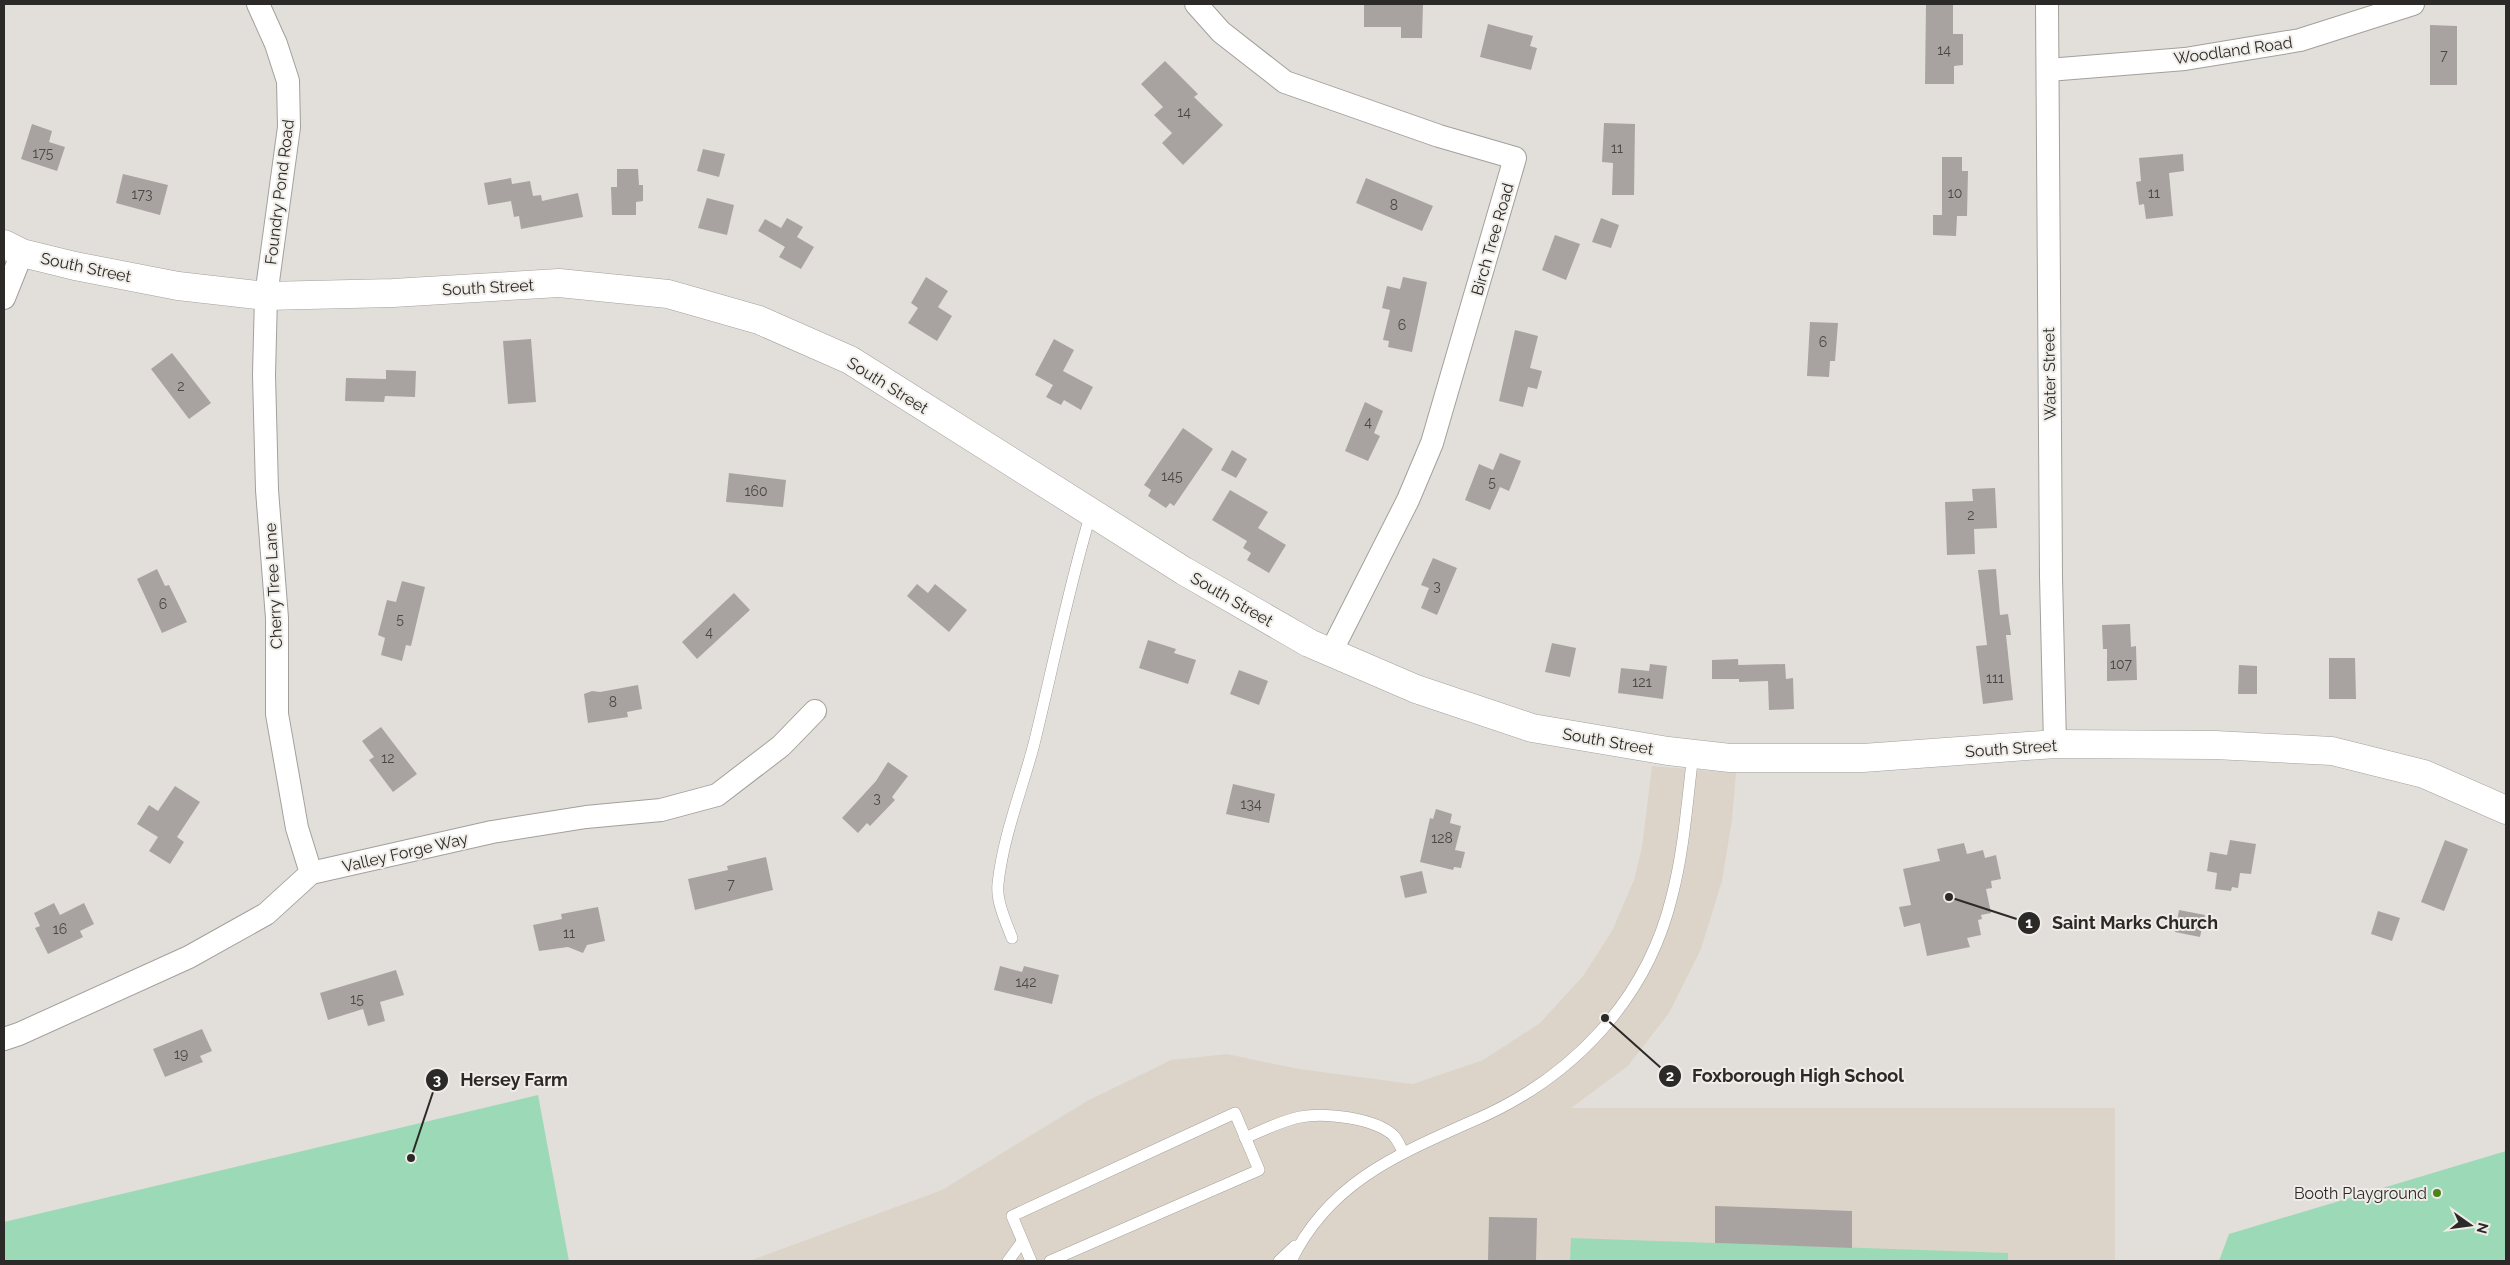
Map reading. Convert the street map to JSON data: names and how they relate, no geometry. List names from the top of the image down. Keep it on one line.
{"streets":{"main road":["South Street"],"street":["Woodland Road","Foundry Pond Road","Birch Tree Road","Water Street","Cherry Tree Lane","Valley Forge Way"]},"crossings":[["Woodland Road","Water Street"],["Foundry Pond Road","South Street"],["Foundry Pond Road","Cherry Tree Lane"],["Birch Tree Road","South Street"],["South Street","Water Street"],["South Street","Cherry Tree Lane"],["Cherry Tree Lane","Valley Forge Way"]],"places":["Saint Marks Church","Foxborough High School","Hersey Farm","Booth Playground"],"house_numbers":["14","7","14","11","175","10","11","173","8","6","6","2","4","145","5","160","2","3","6","5","4","107","111","121","8","12","3","134","128","7","16","11","142","15","19"],"north":"right"}
